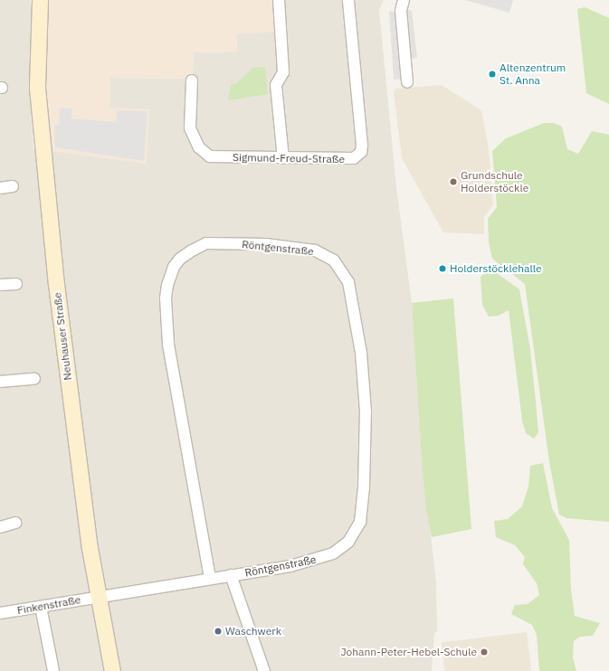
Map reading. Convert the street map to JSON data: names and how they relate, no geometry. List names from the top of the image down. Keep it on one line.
{"streets":{"street":["Sigmund-Freud-Straße","Röntgenstraße","Neuhauser Straße","Finkenstraße"]},"crossings":[["Röntgenstraße","Neuhauser Straße"],["Röntgenstraße","Finkenstraße"],["Neuhauser Straße","Finkenstraße"]],"places":["Altenzentrum St. Anna","Grundschule Holderstöckle","Holderstöcklehalle","Waschwerk","Johann-Peter-Hebel-Schule"]}
